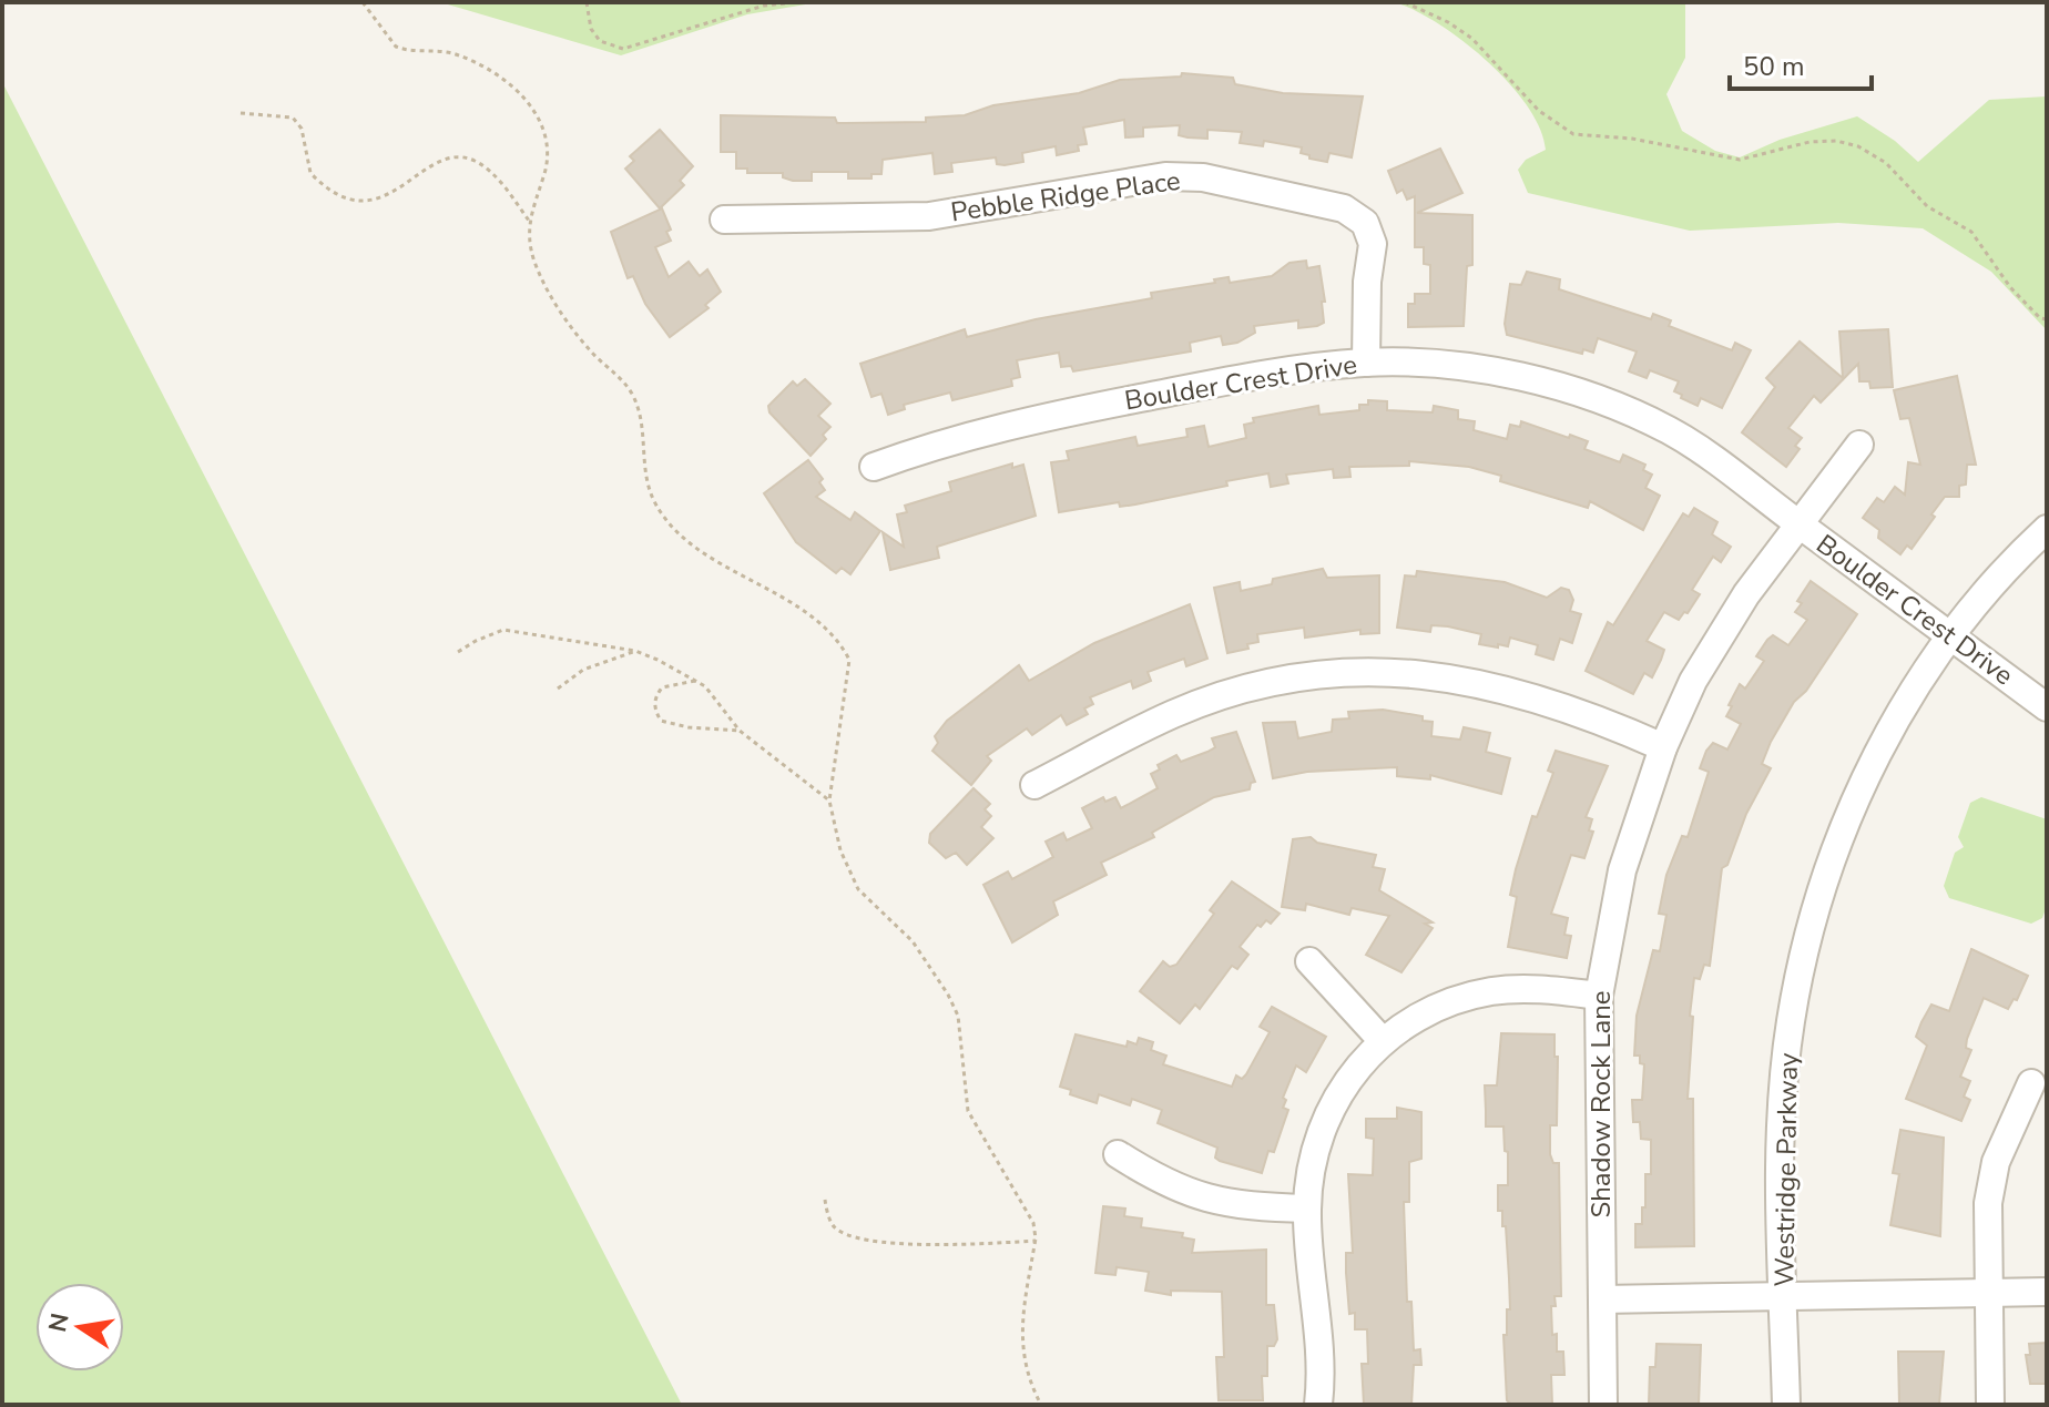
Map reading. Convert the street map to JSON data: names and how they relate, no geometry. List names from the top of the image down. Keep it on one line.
{"streets":{"street":["Pebble Ridge Place","Boulder Crest Drive","Shadow Rock Lane","Westridge Parkway"]},"crossings":[["Pebble Ridge Place","Boulder Crest Drive"],["Boulder Crest Drive","Shadow Rock Lane"],["Boulder Crest Drive","Westridge Parkway"]],"scale_bar":"50 m","north":"left"}
